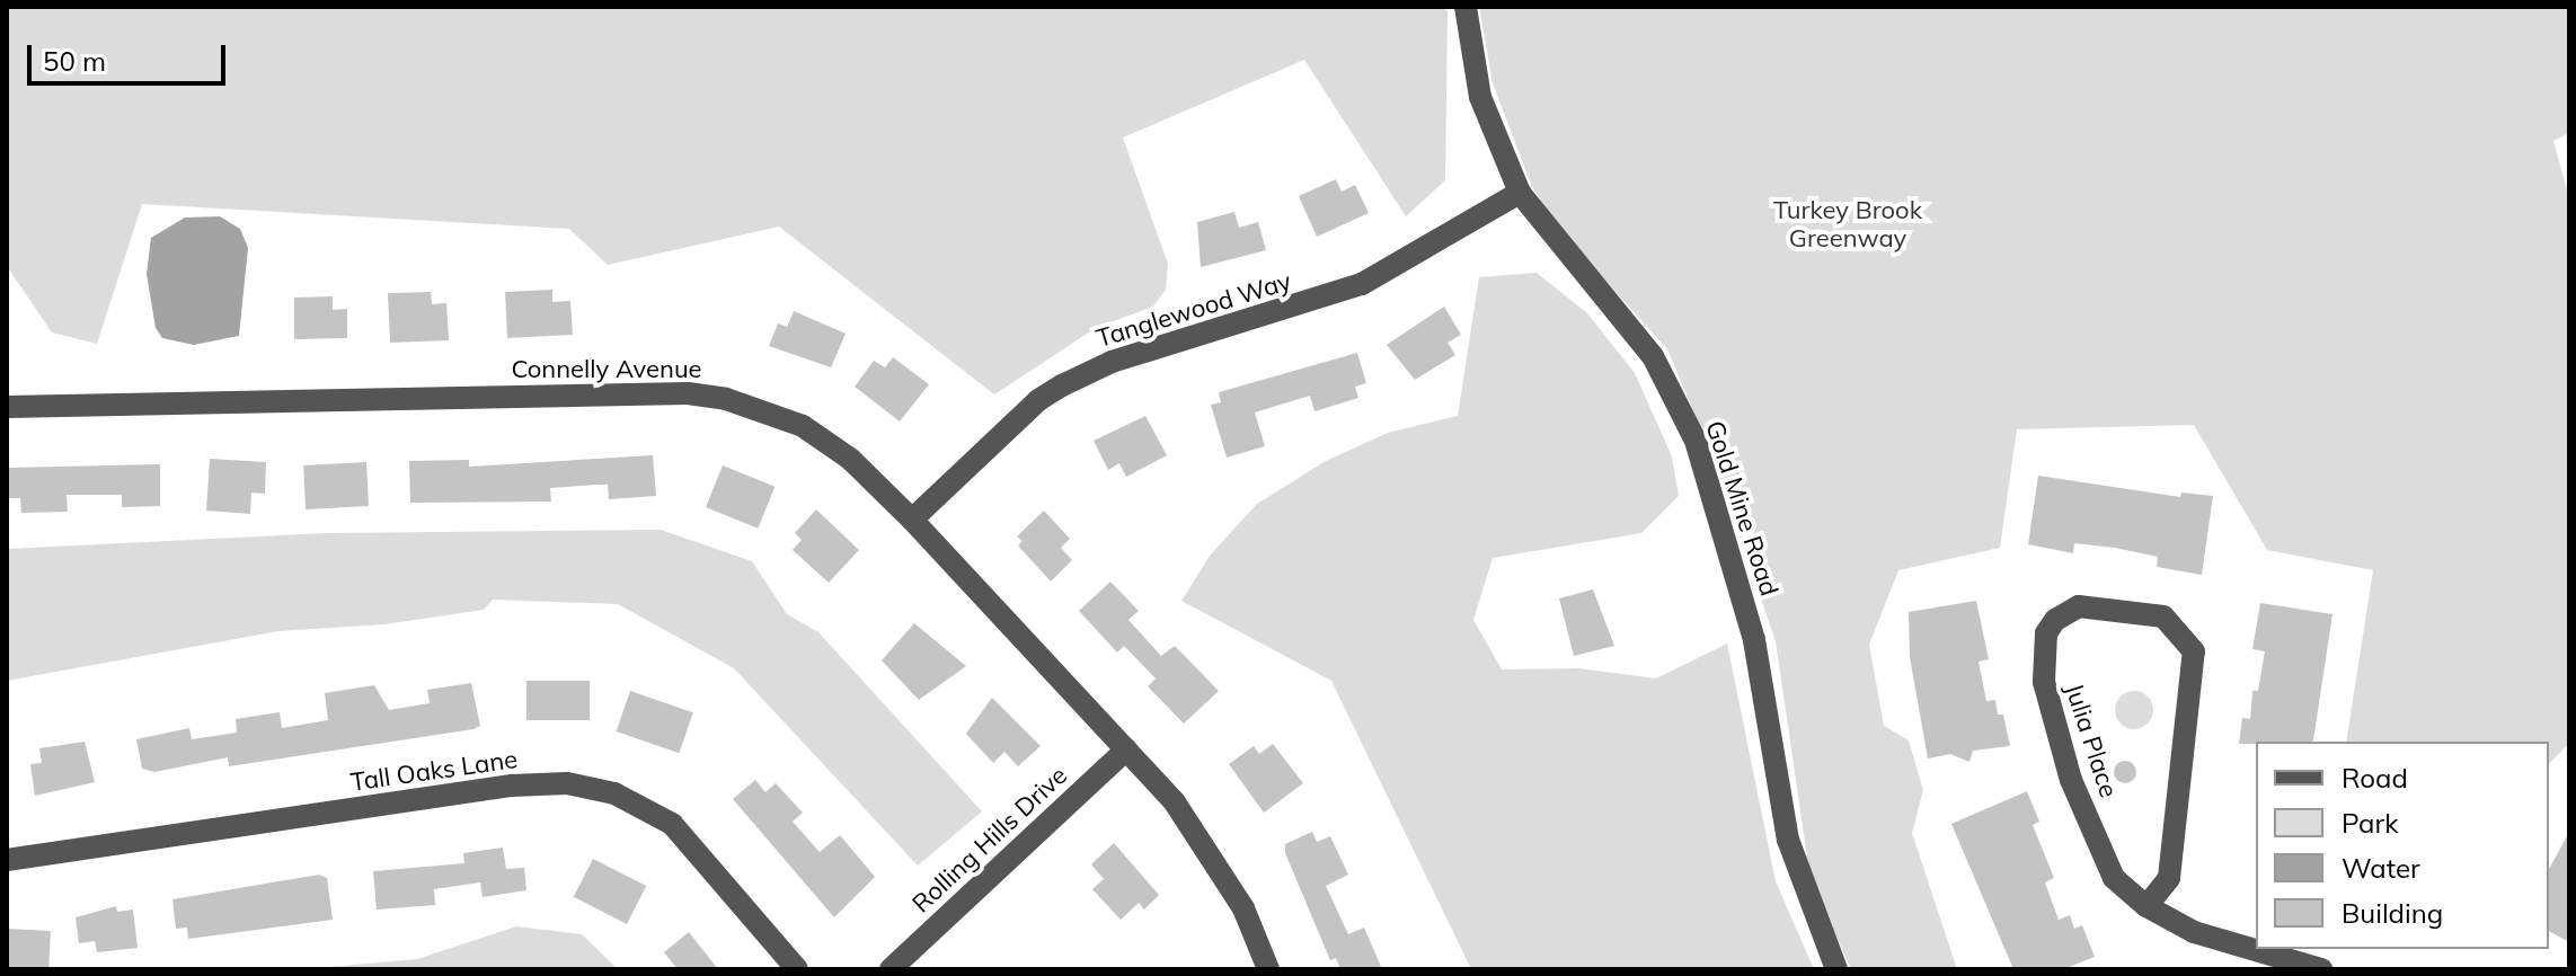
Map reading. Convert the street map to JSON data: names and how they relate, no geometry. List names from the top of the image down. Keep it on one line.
{"streets":{"street":["Tanglewood Way","Connelly Avenue","Gold Mine Road","Julia Place","Tall Oaks Lane","Rolling Hills Drive"]},"crossings":[["Tanglewood Way","Connelly Avenue"],["Tanglewood Way","Gold Mine Road"],["Connelly Avenue","Rolling Hills Drive"]],"parks":["Turkey Brook Greenway"],"legend":["Road","Park","Water","Building"],"scale_bar":"50 m"}
